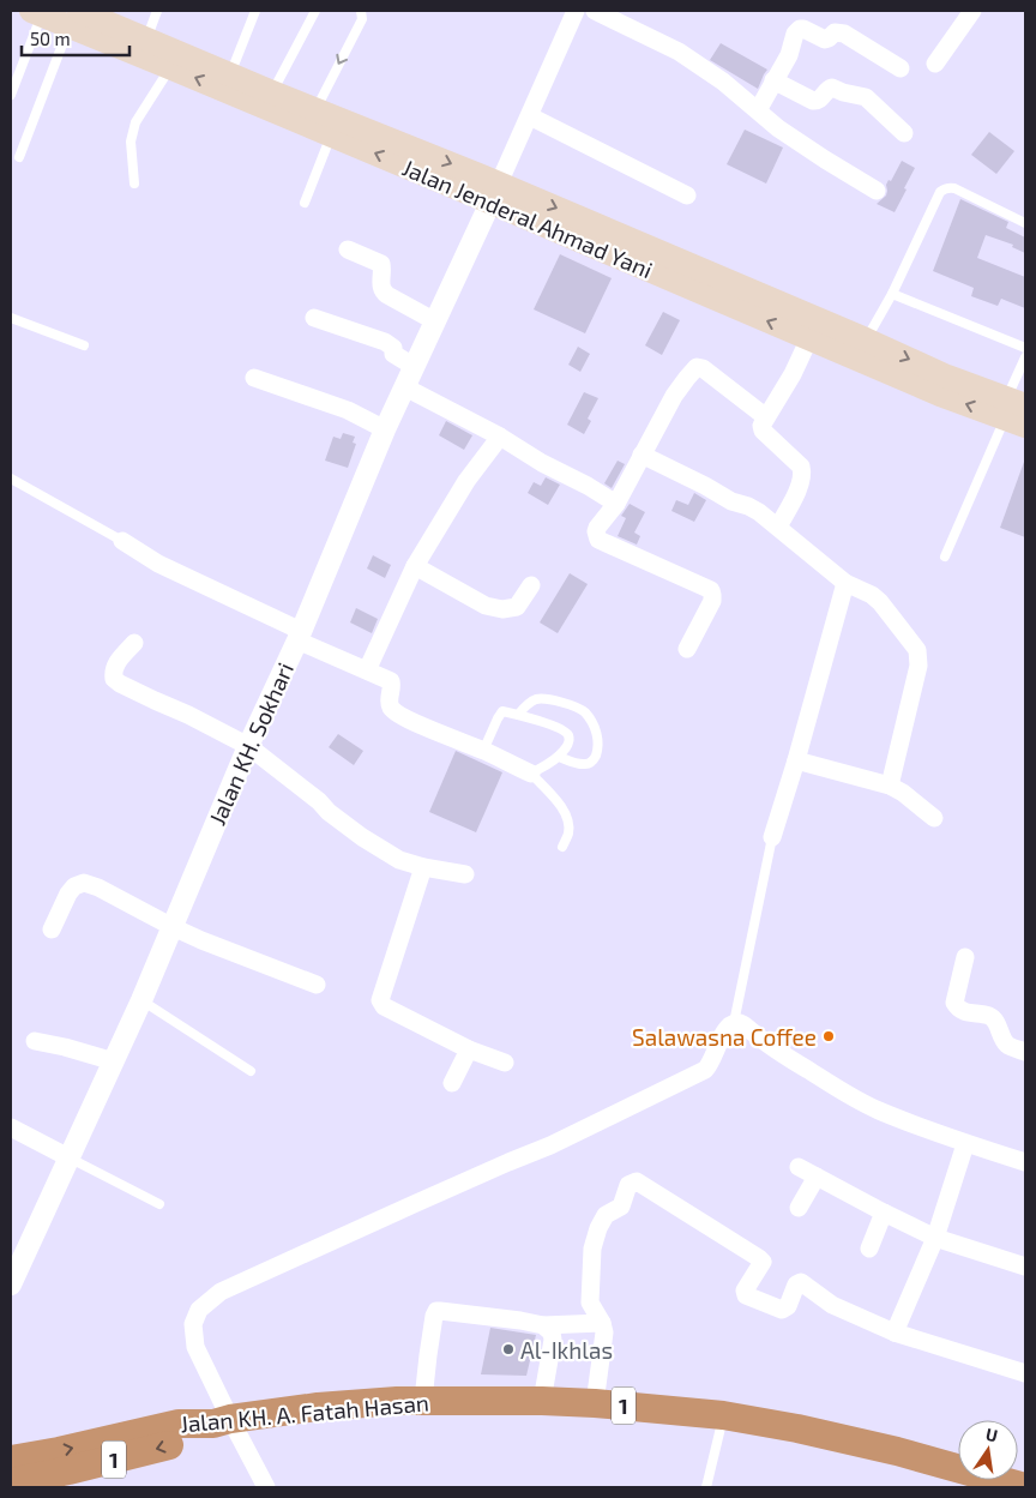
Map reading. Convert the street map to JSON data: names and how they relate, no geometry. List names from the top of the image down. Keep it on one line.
{"streets":{"highway":["1","Jalan KH. A. Fatah Hasan"],"main road":["Jalan Jenderal Ahmad Yani"],"street":["Jalan KH. Sokhari"]},"crossings":[["Jalan Jenderal Ahmad Yani","Jalan KH. Sokhari"]],"places":["Salawasna Coffee","Al-Ikhlas"],"scale_bar":"50 m","north":"top"}
